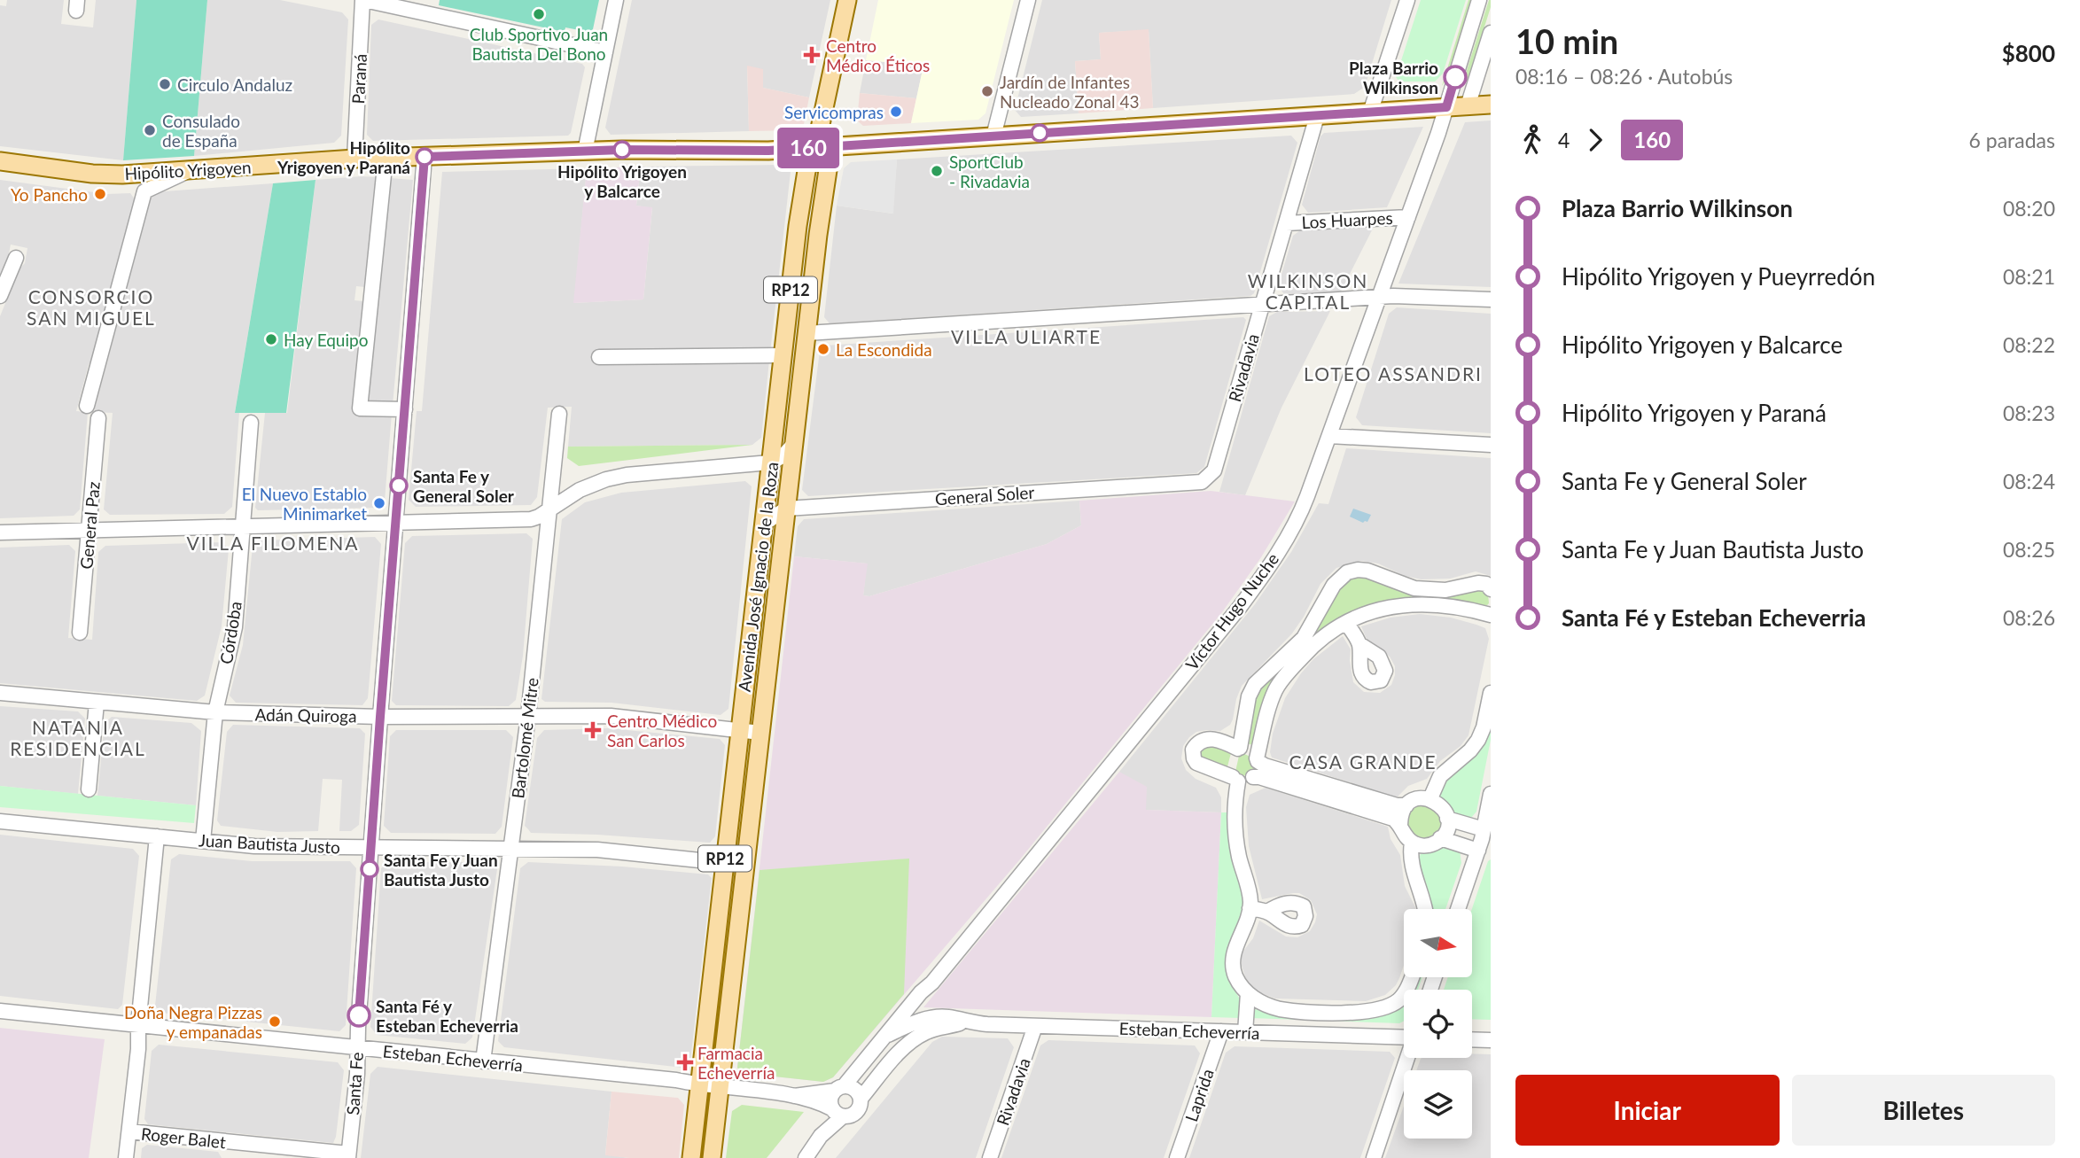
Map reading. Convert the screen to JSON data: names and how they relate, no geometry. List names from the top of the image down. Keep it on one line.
{"streets":{"main road":["Hipólito Yrigoyen","RP12","Avenida José Ignacio de la Roza"],"street":["Paraná","Los Huarpes","Rivadavia","General Soler","General Paz","Víctor Hugo Nuche","Córdoba","Adán Quiroga","Bartolomé Mitre","Juan Bautista Justo","Esteban Echeverría","Santa Fe","Laprida","Roger Balet"]},"crossings":[["Paraná","Hipólito Yrigoyen"],["Hipólito Yrigoyen","Rivadavia"],["Hipólito Yrigoyen","Avenida José Ignacio de la Roza"],["Hipólito Yrigoyen","Víctor Hugo Nuche"],["Hipólito Yrigoyen","Santa Fe"],["Los Huarpes","Rivadavia"],["Los Huarpes","Víctor Hugo Nuche"],["Rivadavia","General Soler"],["Rivadavia","Esteban Echeverría"],["General Soler","Avenida José Ignacio de la Roza"],["Avenida José Ignacio de la Roza","Adán Quiroga"],["Avenida José Ignacio de la Roza","Juan Bautista Justo"],["Avenida José Ignacio de la Roza","Esteban Echeverría"],["Víctor Hugo Nuche","Esteban Echeverría"],["Córdoba","Adán Quiroga"],["Córdoba","Juan Bautista Justo"],["Adán Quiroga","Bartolomé Mitre"],["Adán Quiroga","Santa Fe"],["Bartolomé Mitre","Juan Bautista Justo"],["Bartolomé Mitre","Esteban Echeverría"],["Juan Bautista Justo","Santa Fe"],["Esteban Echeverría","Santa Fe"],["Esteban Echeverría","Laprida"],["Santa Fe","Roger Balet"]],"districts":["WILKINSON CAPITAL","CONSORCIO SAN MIGUEL","VILLA ULIARTE","LOTEO ASSANDRI","VILLA FILOMENA","NATANIA RESIDENCIAL","CASA GRANDE"],"places":{"other":["Club Sportivo Juan Bautista Del Bono","Plaza Barrio Wilkinson","Circulo Andaluz","Jardín de Infantes Nucleado Zonal 43","Servicompras","Consulado de España","Hipólito Yrigoyen y Balcarce","Hipólito Yrigoyen y Paraná","SportClub - Rivadavia","Yo Pancho","Hay Equipo","La Escondida","Santa Fe y General Soler","El Nuevo Establo Minimarket","Santa Fe y Juan Bautista Justo","Santa Fé y Esteban Echeverria","Doña Negra Pizzas y empanadas"],"health":["Centro Médico Éticos","Centro Médico San Carlos","Farmacia Echeverría"]},"lines":["bus line 160"],"north":"right","page":{"on_map":"160","heading":["10 min","08:16 – 08:26 · Autobús","$800"],"legs":["4","160","6 paradas"],"list":[{"name":"Plaza Barrio Wilkinson","value":"08:20"},{"name":"Hipólito Yrigoyen y Pueyrredón","value":"08:21"},{"name":"Hipólito Yrigoyen y Balcarce","value":"08:22"},{"name":"Hipólito Yrigoyen y Paraná","value":"08:23"},{"name":"Santa Fe y General Soler","value":"08:24"},{"name":"Santa Fe y Juan Bautista Justo","value":"08:25"},{"name":"Santa Fé y Esteban Echeverria","value":"08:26"}],"buttons":["Iniciar","Billetes"]}}
